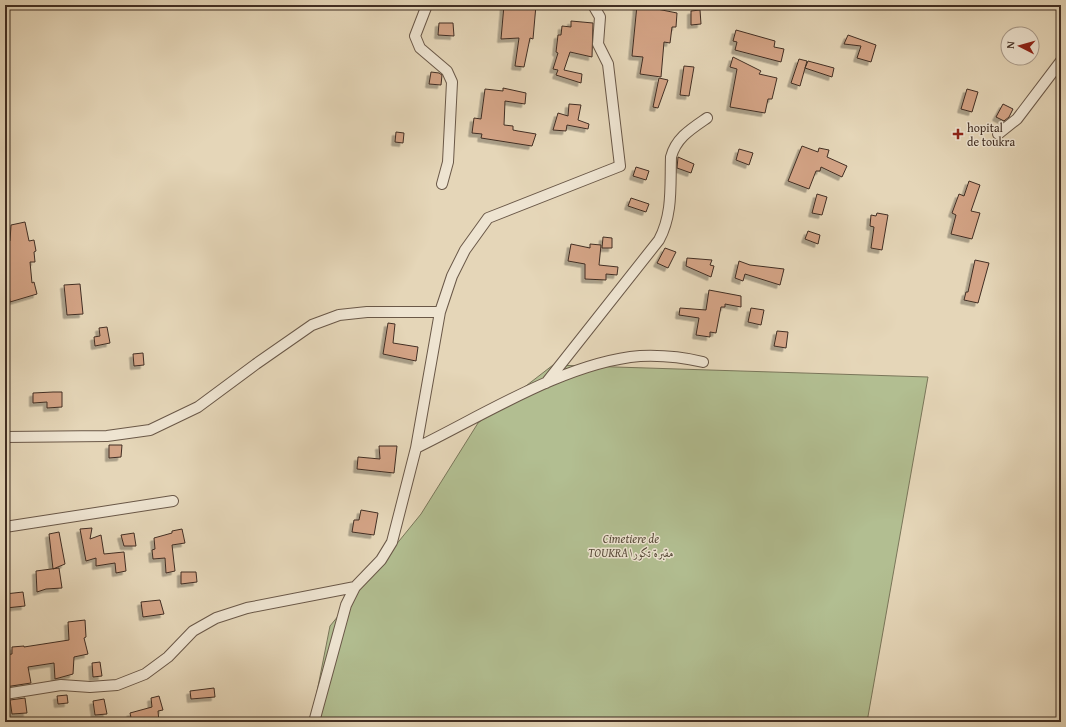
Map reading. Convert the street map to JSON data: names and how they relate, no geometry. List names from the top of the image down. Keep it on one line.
{"parks":["Cimetiere de TOUKRA مقبرة تكورا"],"places":{"health":["hopital de toukra"]},"north":"left"}
